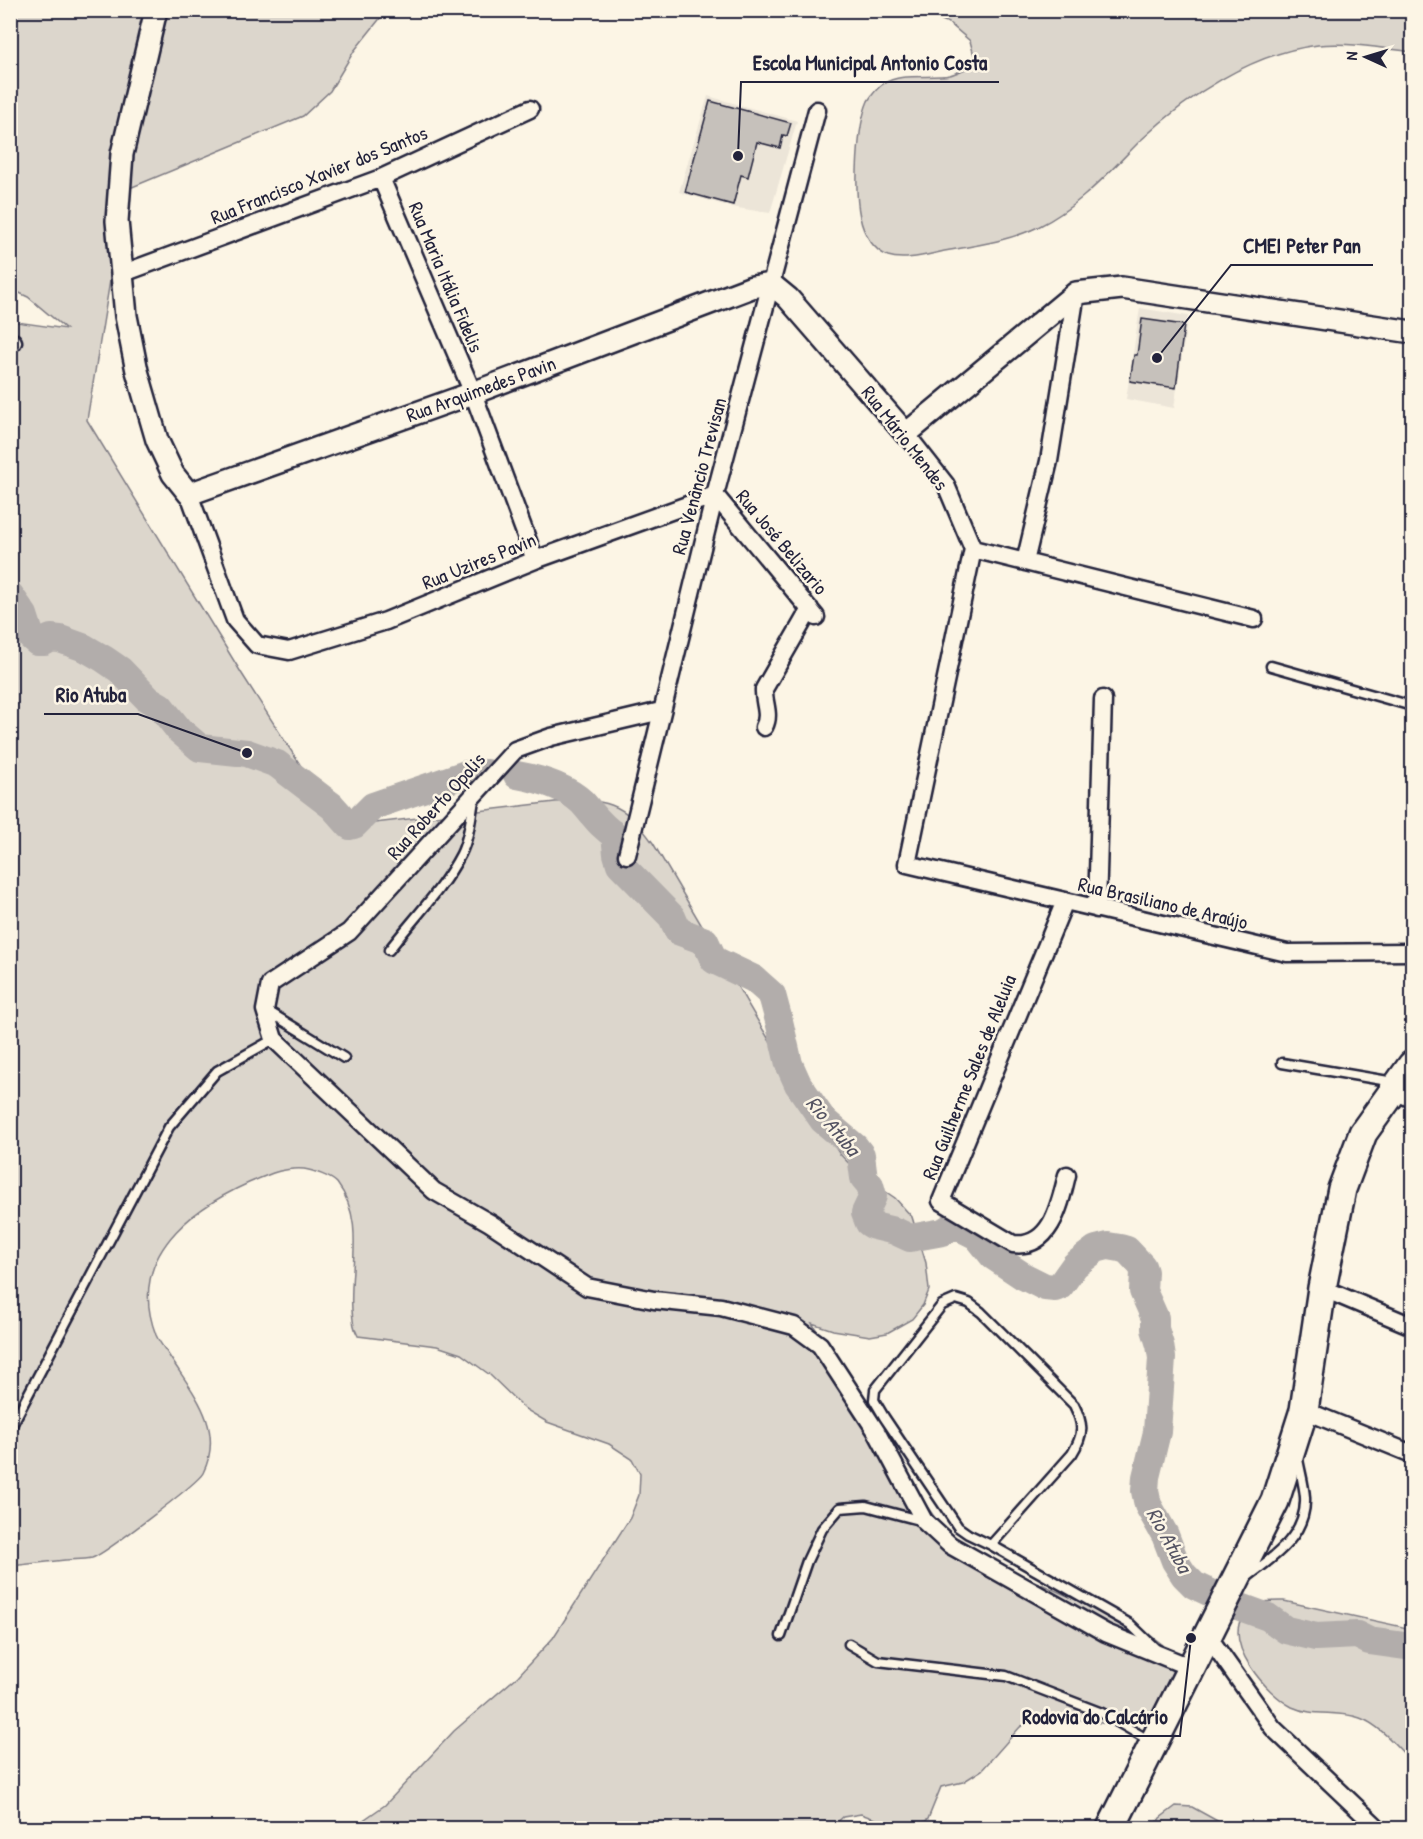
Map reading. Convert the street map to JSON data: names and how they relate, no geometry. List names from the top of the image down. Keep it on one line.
{"streets":{"street":["Rua Francisco Xavier dos Santos","Rua Maria Itália Fidelis","Rua Arquimedes Pavin","Rua Mário Mendes","Rua Venâncio Trevisan","Rua José Belizario","Rua Uzires Pavin","Rua Roberto Opolis","Rua Brasiliano de Araújo","Rua Guilherme Sales de Aleluia"]},"crossings":[["Rua Francisco Xavier dos Santos","Rua Maria Itália Fidelis"],["Rua Maria Itália Fidelis","Rua Arquimedes Pavin"],["Rua Maria Itália Fidelis","Rua Uzires Pavin"],["Rua Arquimedes Pavin","Rua Mário Mendes"],["Rua Arquimedes Pavin","Rua Venâncio Trevisan"],["Rua Arquimedes Pavin","Rua Uzires Pavin"],["Rua Mário Mendes","Rua Venâncio Trevisan"],["Rua Mário Mendes","Rua Brasiliano de Araújo"],["Rua Venâncio Trevisan","Rua José Belizario"],["Rua Venâncio Trevisan","Rua Uzires Pavin"],["Rua Venâncio Trevisan","Rua Roberto Opolis"],["Rua José Belizario","Rua Uzires Pavin"],["Rua Brasiliano de Araújo","Rua Guilherme Sales de Aleluia"]],"water":["Rio Atuba"],"places":["Escola Municipal Antonio Costa","CMEI Peter Pan","Rio Atuba","Rodovia do Calcário"],"north":"left"}
